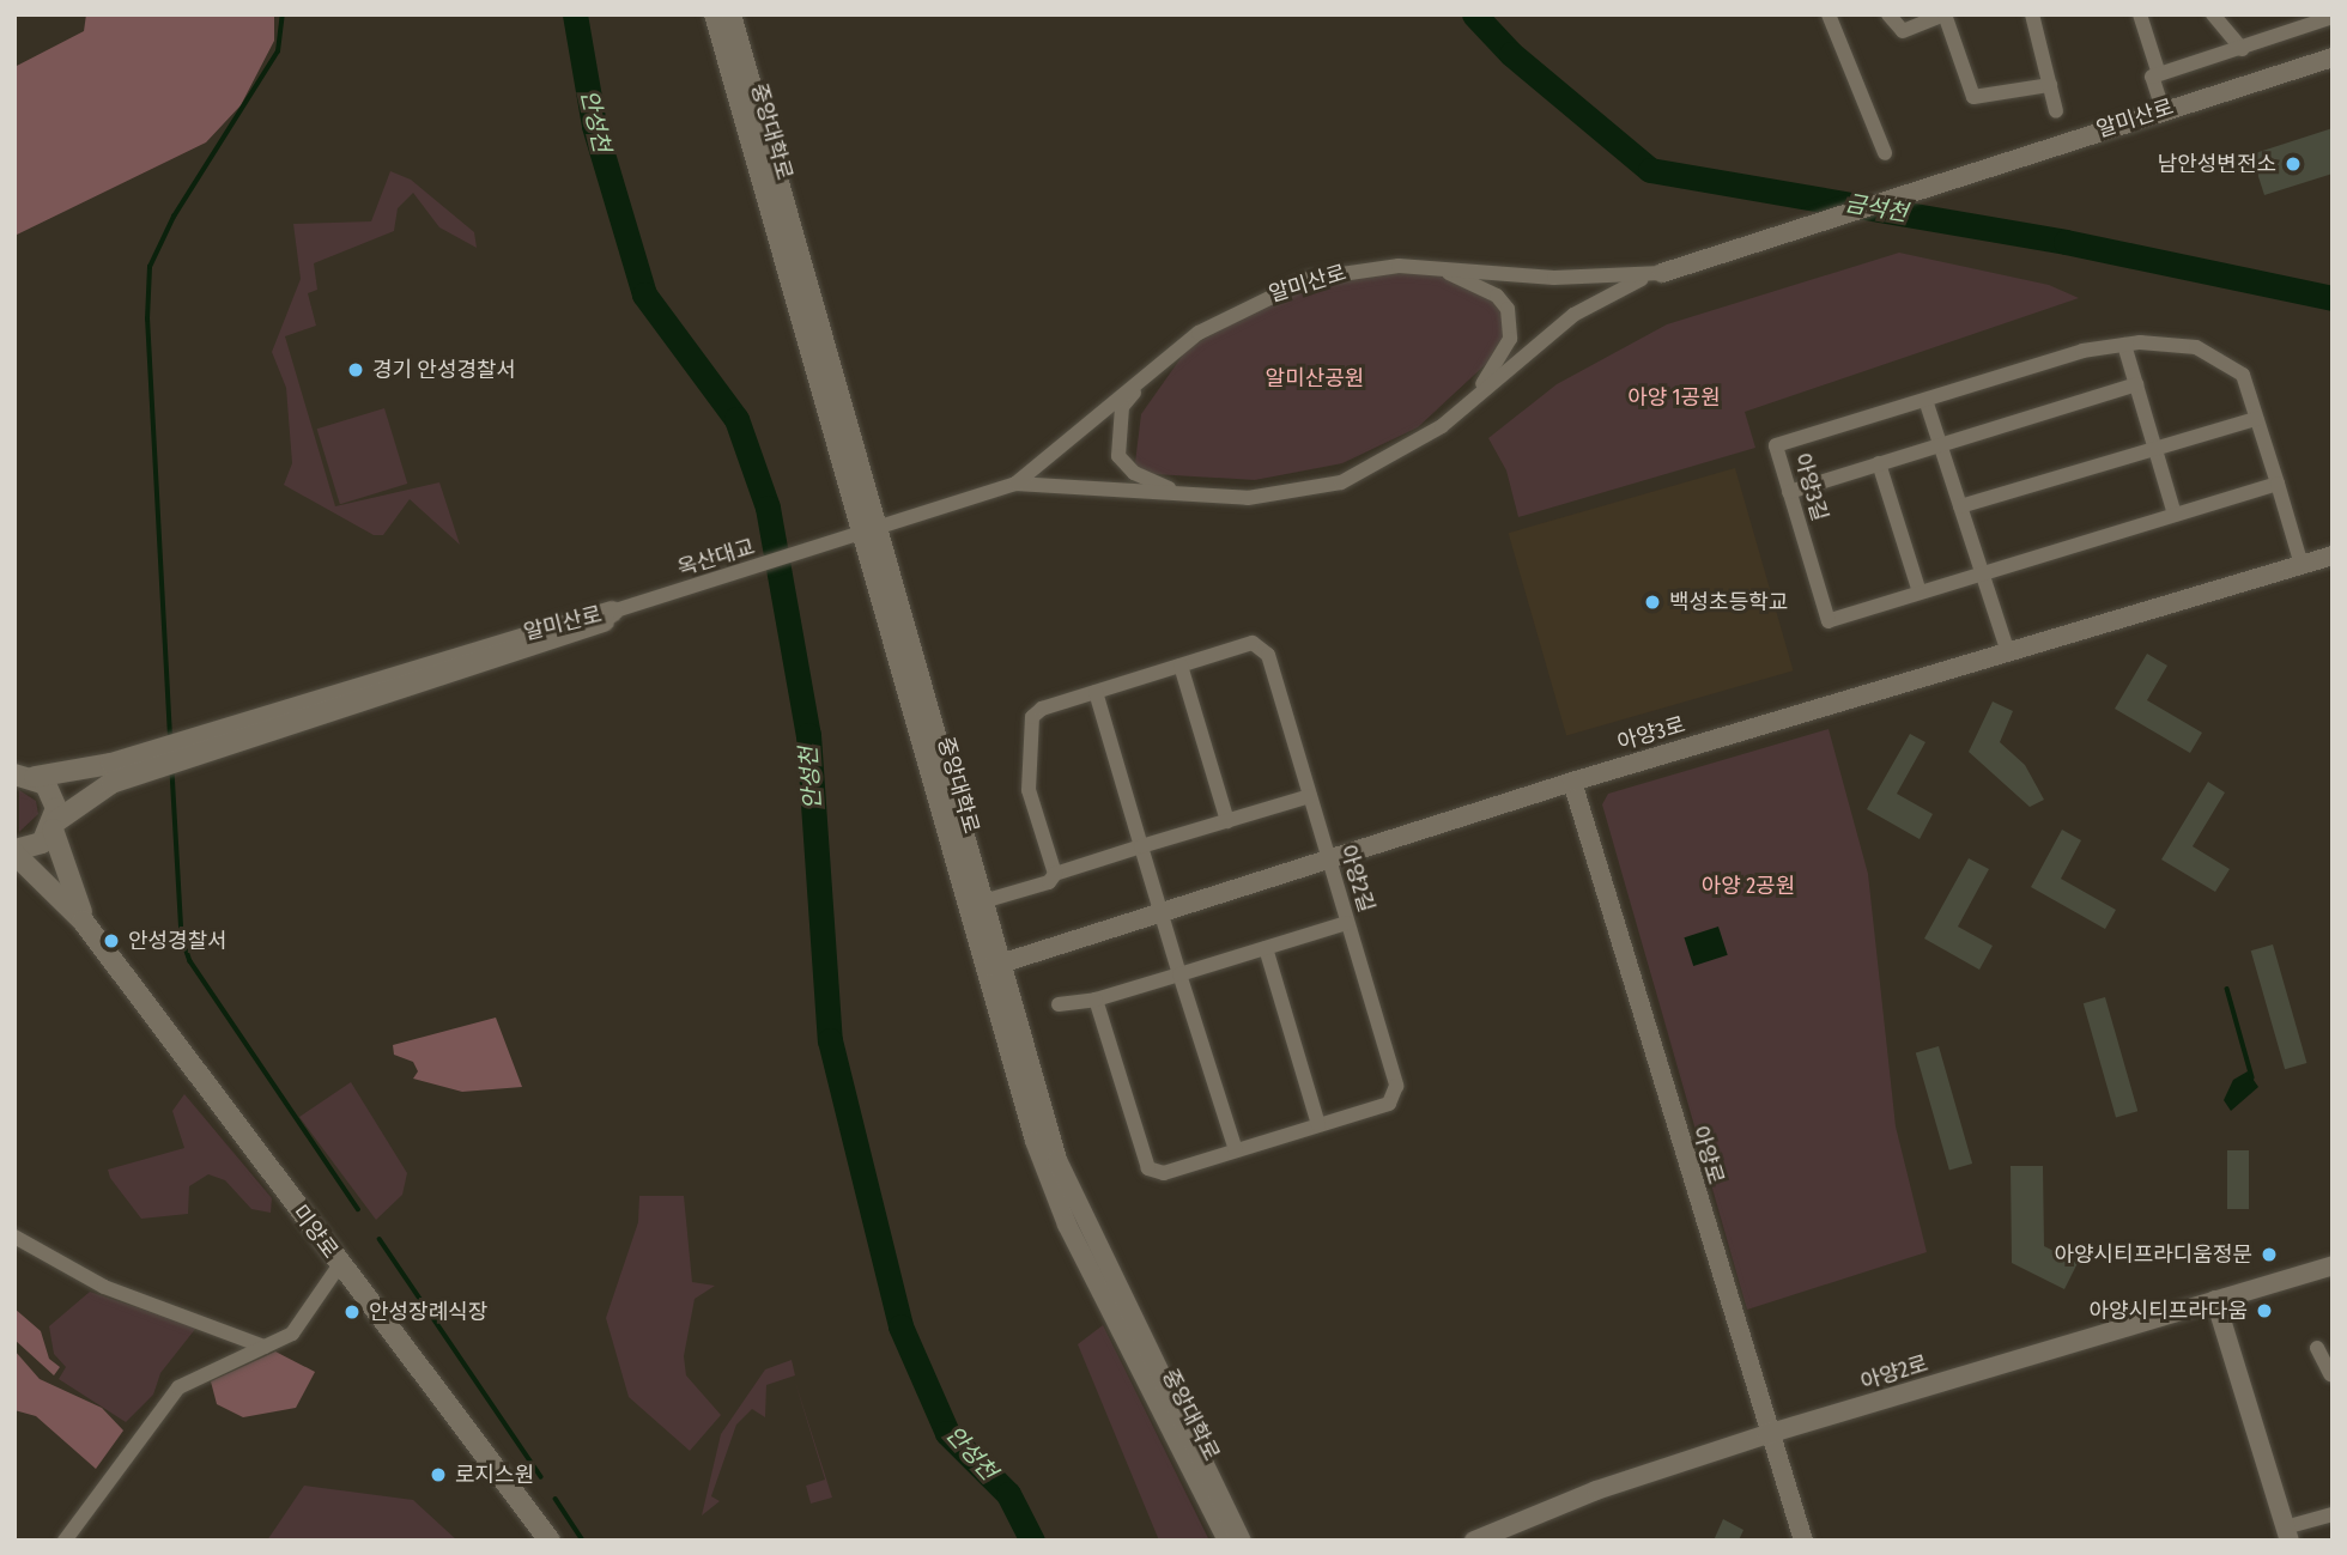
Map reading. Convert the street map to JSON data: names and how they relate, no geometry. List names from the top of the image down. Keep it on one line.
{"streets":{"main road":["알미산로","미양로"],"street":["중앙대학로","아양3길","옥산대교","아양3로","아양2길","아양로","아양2로"]},"crossings":[["알미산로","중앙대학로"],["알미산로","옥산대교"],["알미산로","미양로"],["중앙대학로","아양3로"],["아양3길","아양3로"],["아양3로","아양2길"],["아양3로","아양로"],["아양로","아양2로"]],"water":["안성천","금석천"],"parks":["알미산공원","아양 1공원","아양 2공원"],"places":["남안성변전소","경기 안성경찰서","백성초등학교","안성경찰서","아양시티프라디움정문","아양시티프라다움","안성장례식장","로지스원"]}
